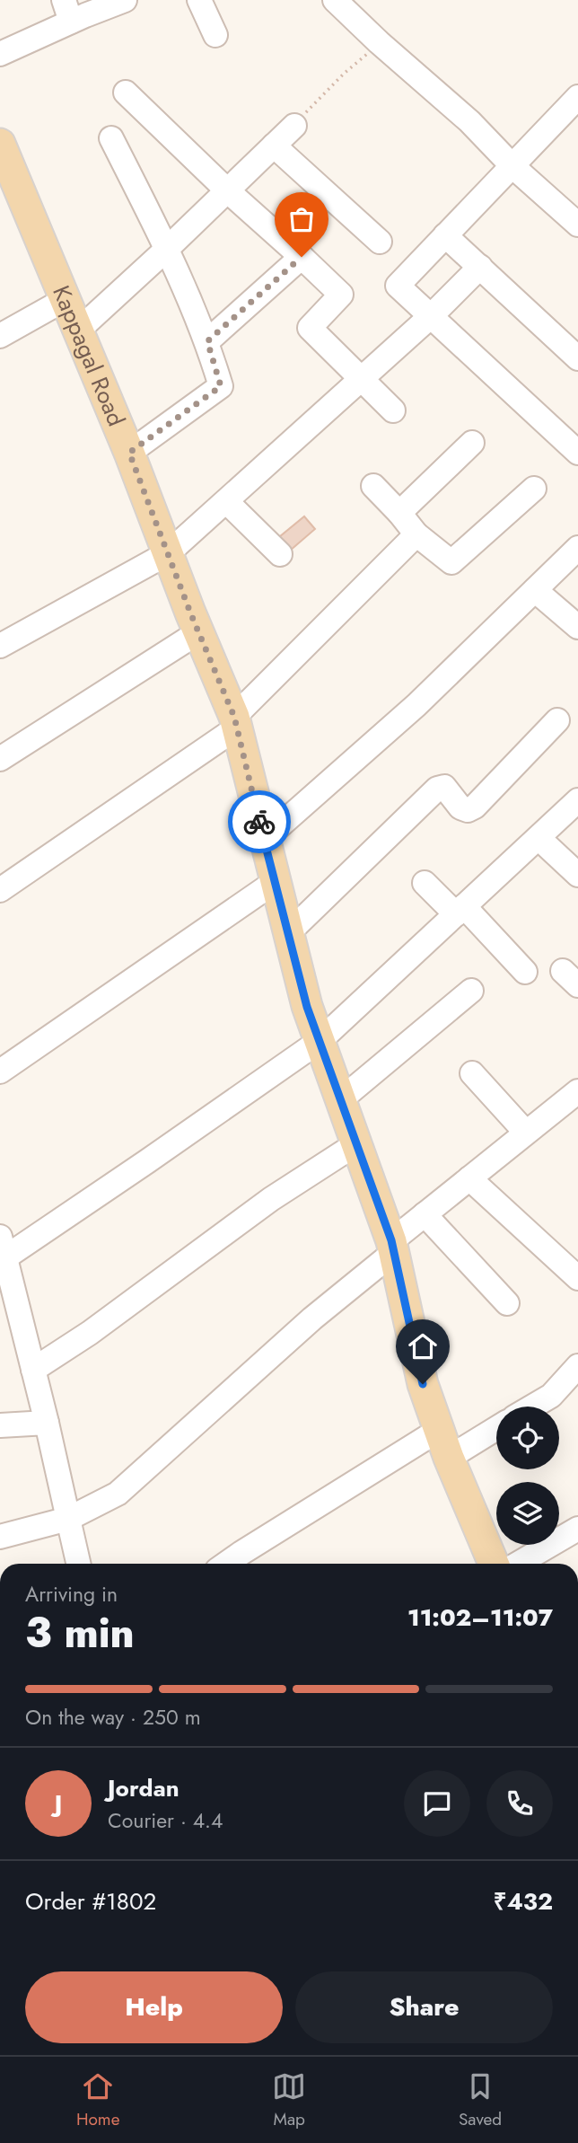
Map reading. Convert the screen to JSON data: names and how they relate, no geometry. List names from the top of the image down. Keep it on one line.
{"streets":{"main road":["Kappagal Road"]},"page":{"heading":["3 min","Arriving in","11:02–11:07"],"panel":["Jordan","Courier · 4.4","Order #1802","₹432"],"bar":"On the way · 250 m","round":"J","buttons":["Help","Share"],"tabs":["Home","Map","Saved"]}}
